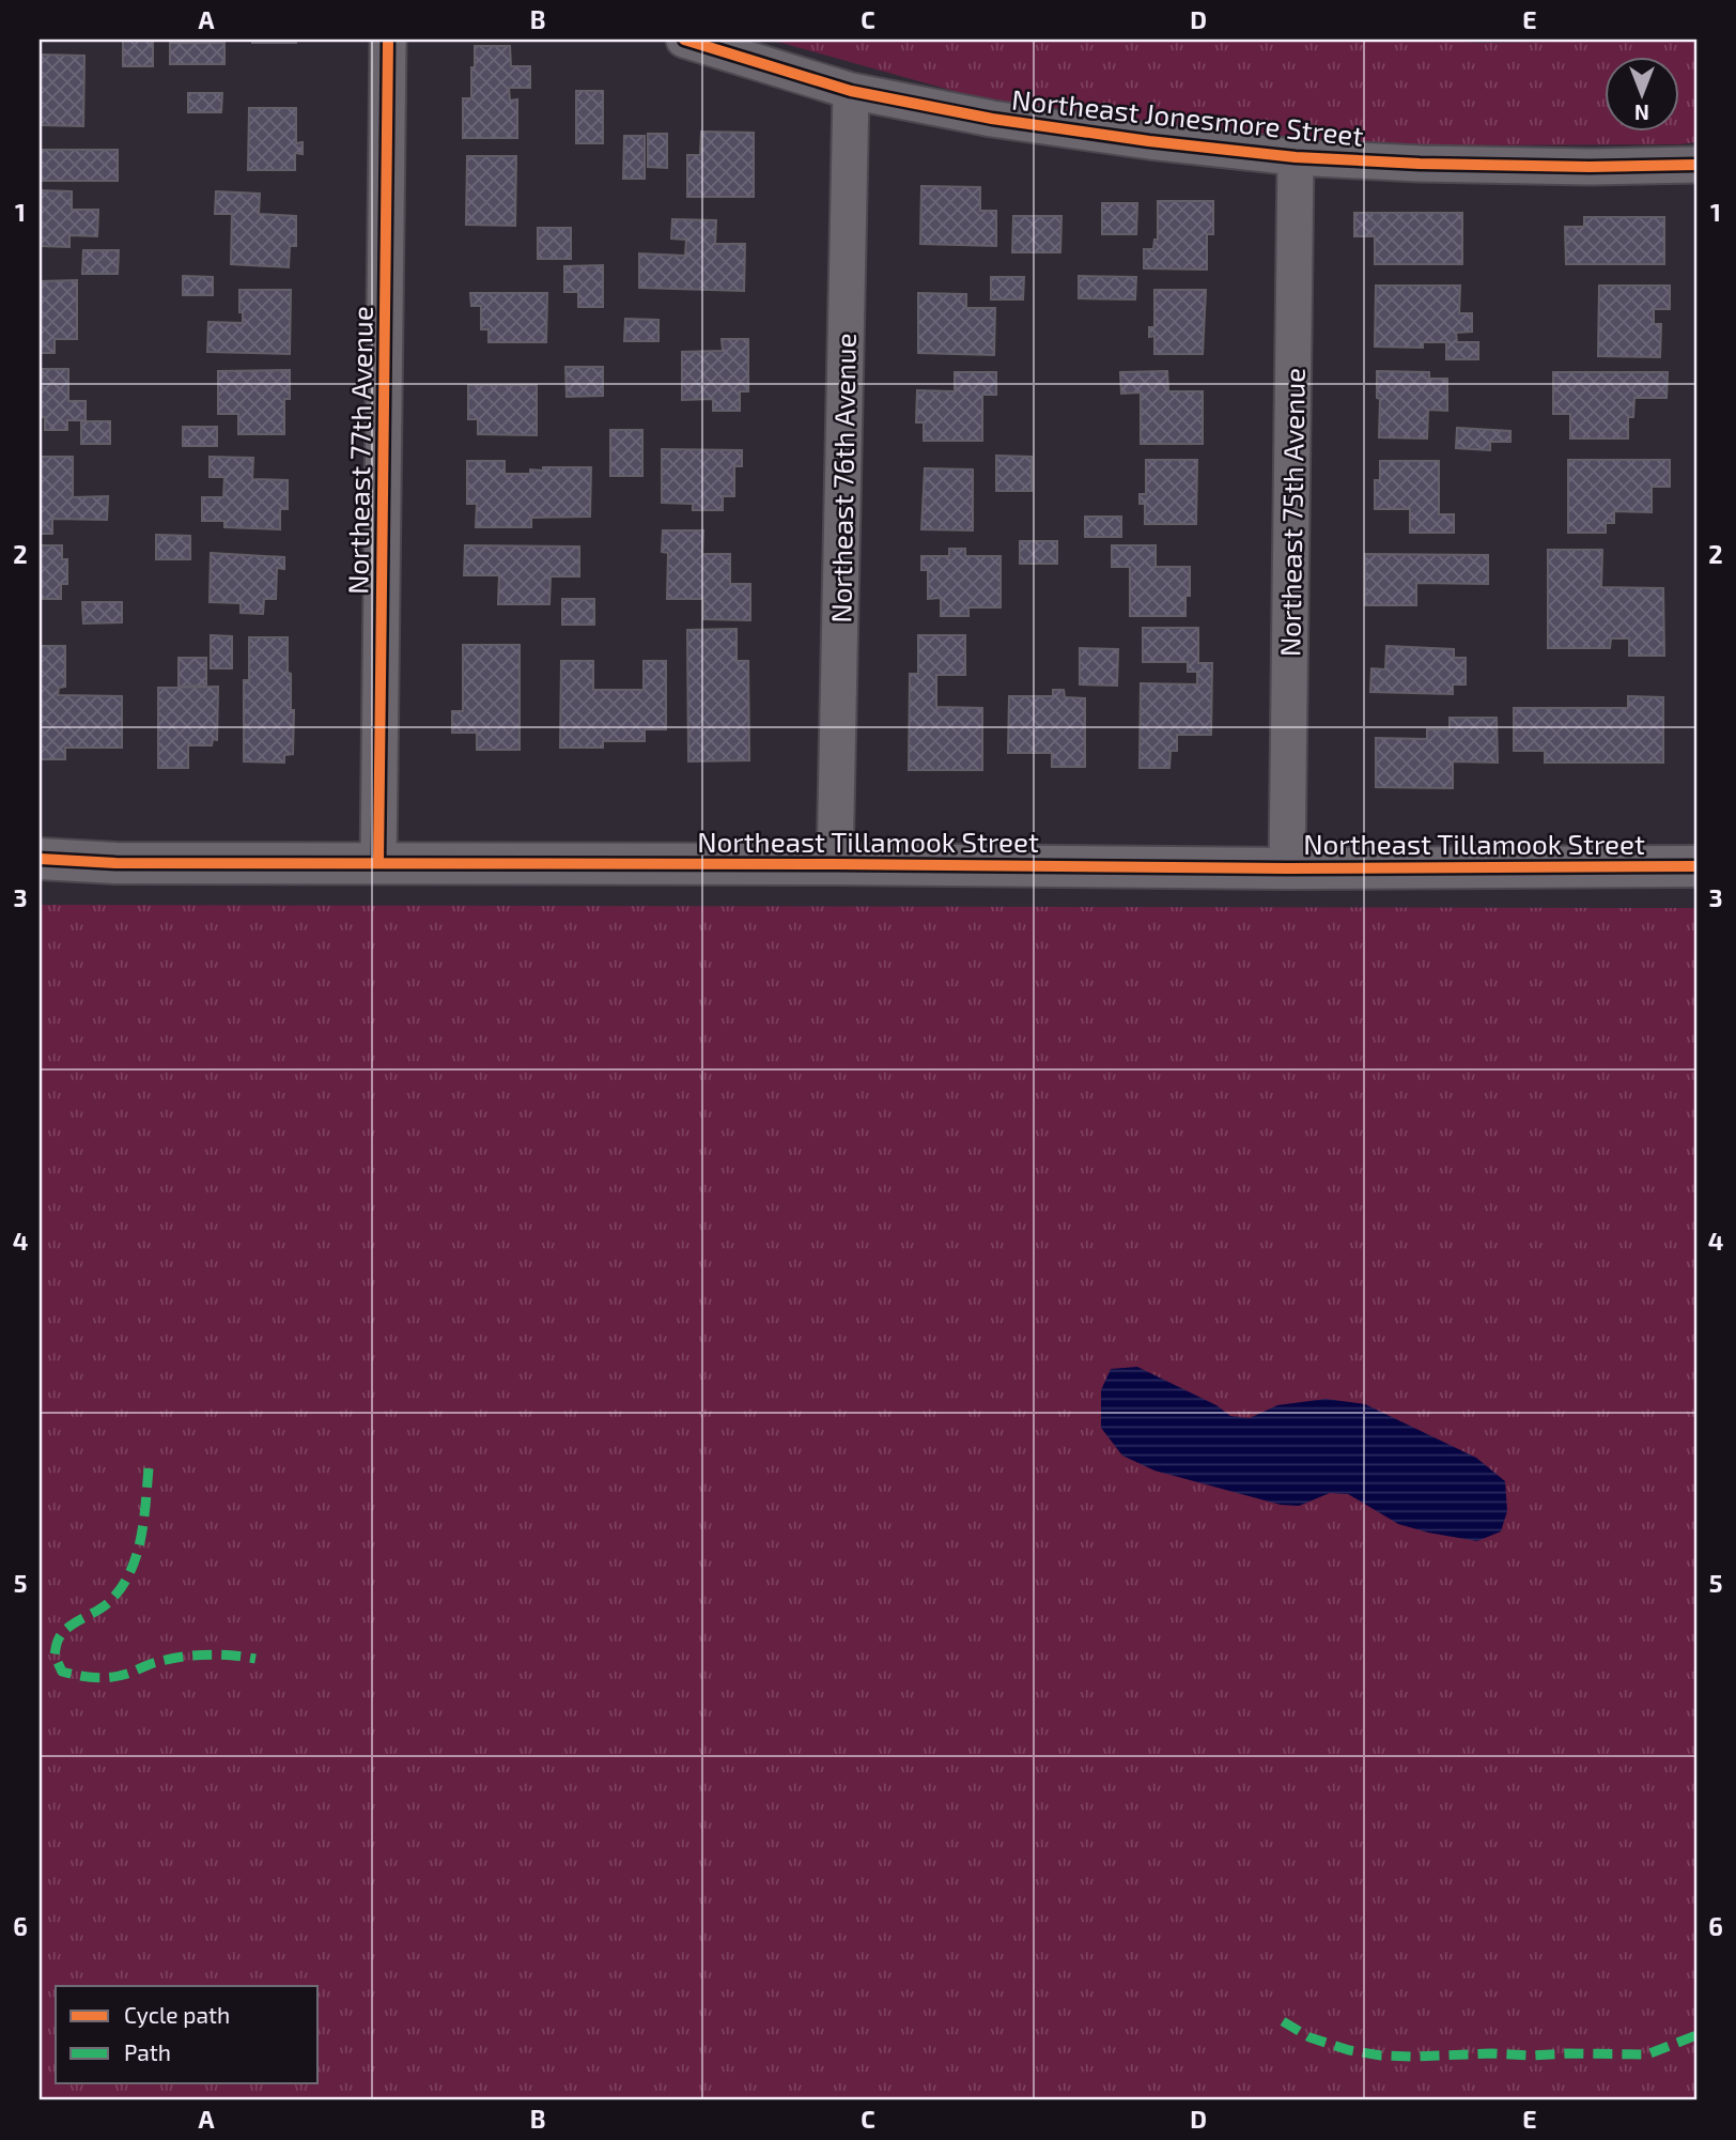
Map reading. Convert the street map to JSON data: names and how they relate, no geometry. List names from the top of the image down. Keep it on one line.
{"streets":{"street":["Northeast Jonesmore Street","Northeast 77th Avenue","Northeast 76th Avenue","Northeast 75th Avenue","Northeast Tillamook Street"]},"crossings":[["Northeast Jonesmore Street","Northeast 76th Avenue"],["Northeast Jonesmore Street","Northeast 75th Avenue"],["Northeast 77th Avenue","Northeast Tillamook Street"],["Northeast 76th Avenue","Northeast Tillamook Street"],["Northeast 75th Avenue","Northeast Tillamook Street"]],"legend":["Cycle path","Path"],"north":"bottom","grid":{"columns":["A","B","C","D","E"],"rows":["1","2","3","4","5","6"]}}
